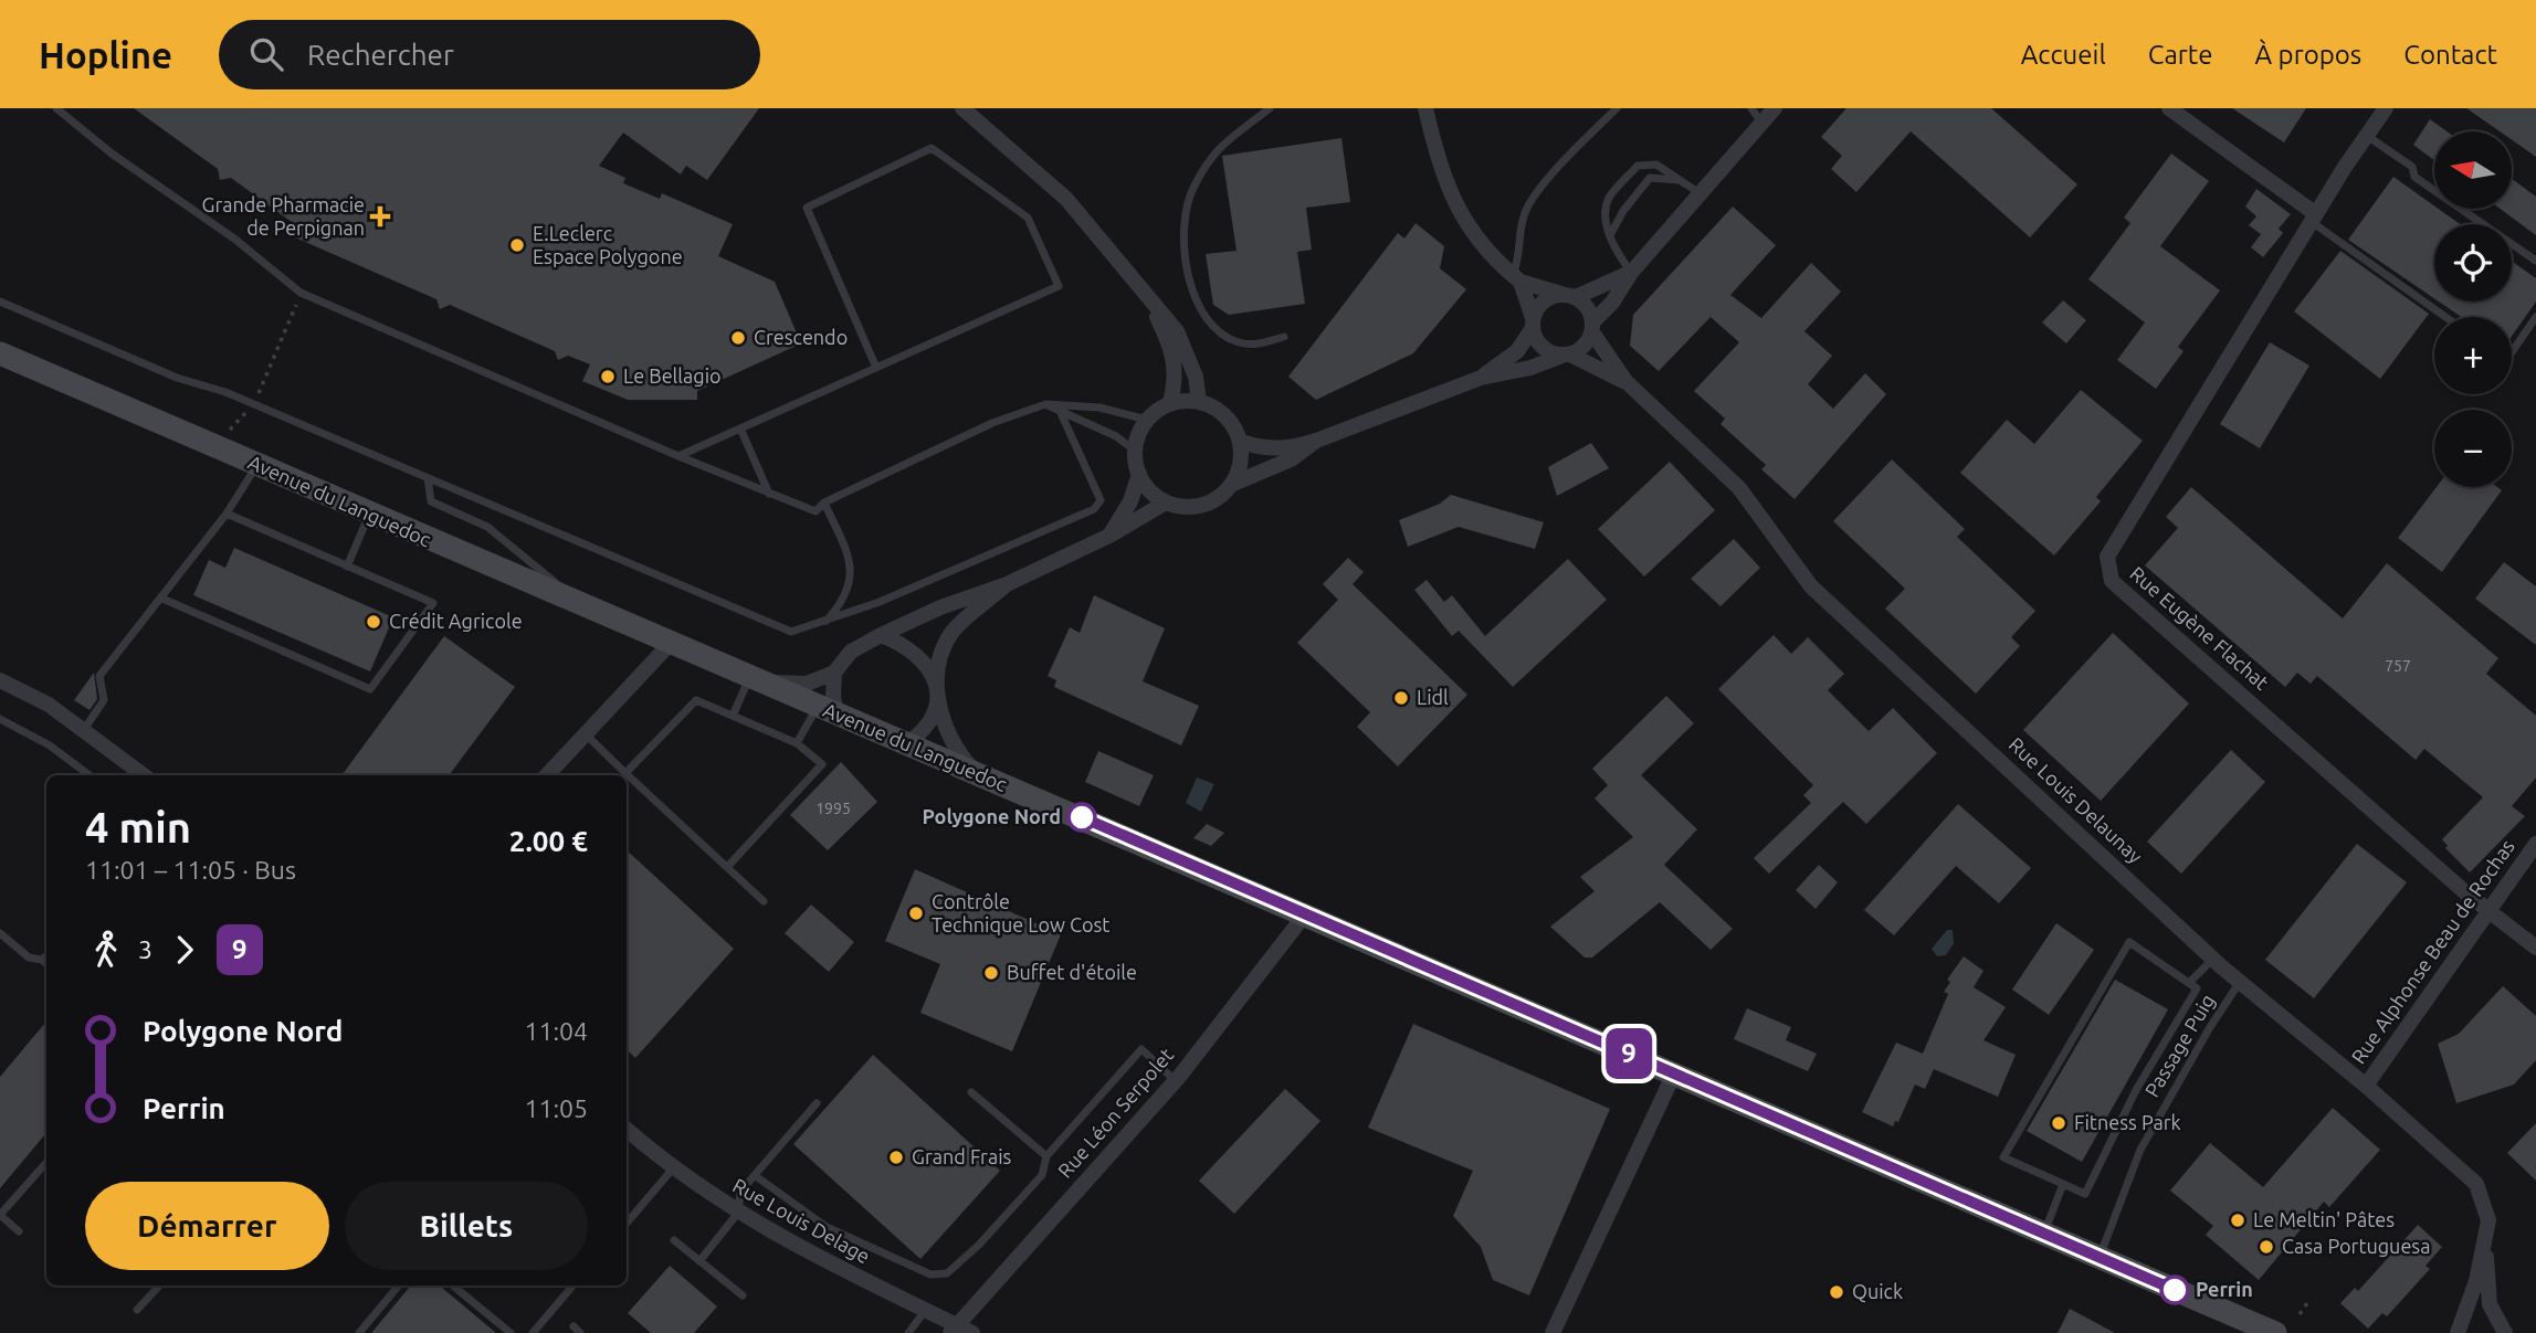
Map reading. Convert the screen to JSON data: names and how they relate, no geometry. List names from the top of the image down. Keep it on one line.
{"streets":{"main road":["Avenue du Languedoc"],"street":["Rue Eugène Flachat","Rue Louis Delaunay","Rue Alphonse Beau de Rochas","Rue Léon Serpolet","Rue Louis Delage"],"lane":["Passage Puig"]},"crossings":[["Avenue du Languedoc","Passage Puig"],["Avenue du Languedoc","Rue Léon Serpolet"],["Rue Eugène Flachat","Rue Alphonse Beau de Rochas"],["Rue Louis Delaunay","Rue Alphonse Beau de Rochas"],["Rue Louis Delaunay","Passage Puig"],["Rue Léon Serpolet","Rue Louis Delage"]],"places":{"health":["Grande Pharmacie de Perpignan"],"other":["E.Leclerc Espace Polygone","Crescendo","Le Bellagio","Crédit Agricole","Lidl","Polygone Nord","Contrôle Technique Low Cost","Buffet d'étoile","Fitness Park","Grand Frais","Le Meltin' Pâtes","Casa Portuguesa","Perrin","Quick"]},"lines":["bus line 9"],"house_numbers":["757","1995"],"north":"left","page":{"header":"Hopline","search":"Rechercher","nav":["Accueil","Carte","À propos","Contact"],"on_map":"9","map_buttons":["+","−"],"heading":["4 min","11:01 – 11:05 · Bus","2.00 €"],"legs":["3","9"],"list":[{"name":"Polygone Nord","value":"11:04"},{"name":"Perrin","value":"11:05"}],"buttons":["Démarrer","Billets"]}}
